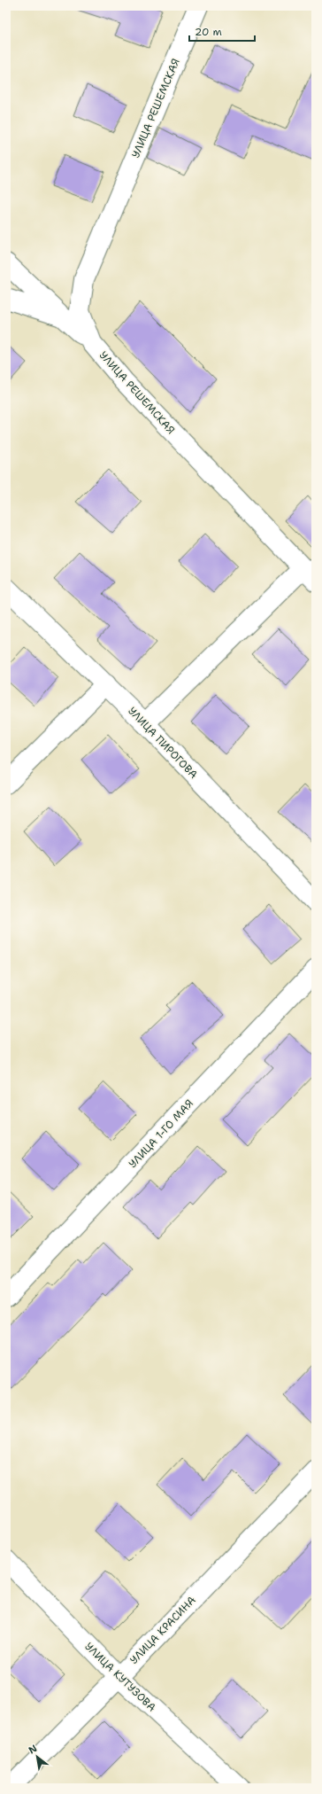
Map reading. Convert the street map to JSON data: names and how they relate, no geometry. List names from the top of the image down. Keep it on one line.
{"streets":{"street":["УЛИЦА РЕШЕМСКАЯ","УЛИЦА ПИРОГОВА","УЛИЦА 1-ГО МАЯ","УЛИЦА КРАСИНА","УЛИЦА КУТУЗОВА"]},"crossings":[["УЛИЦА КРАСИНА","УЛИЦА КУТУЗОВА"]],"scale_bar":"20 m","north":"top left"}
